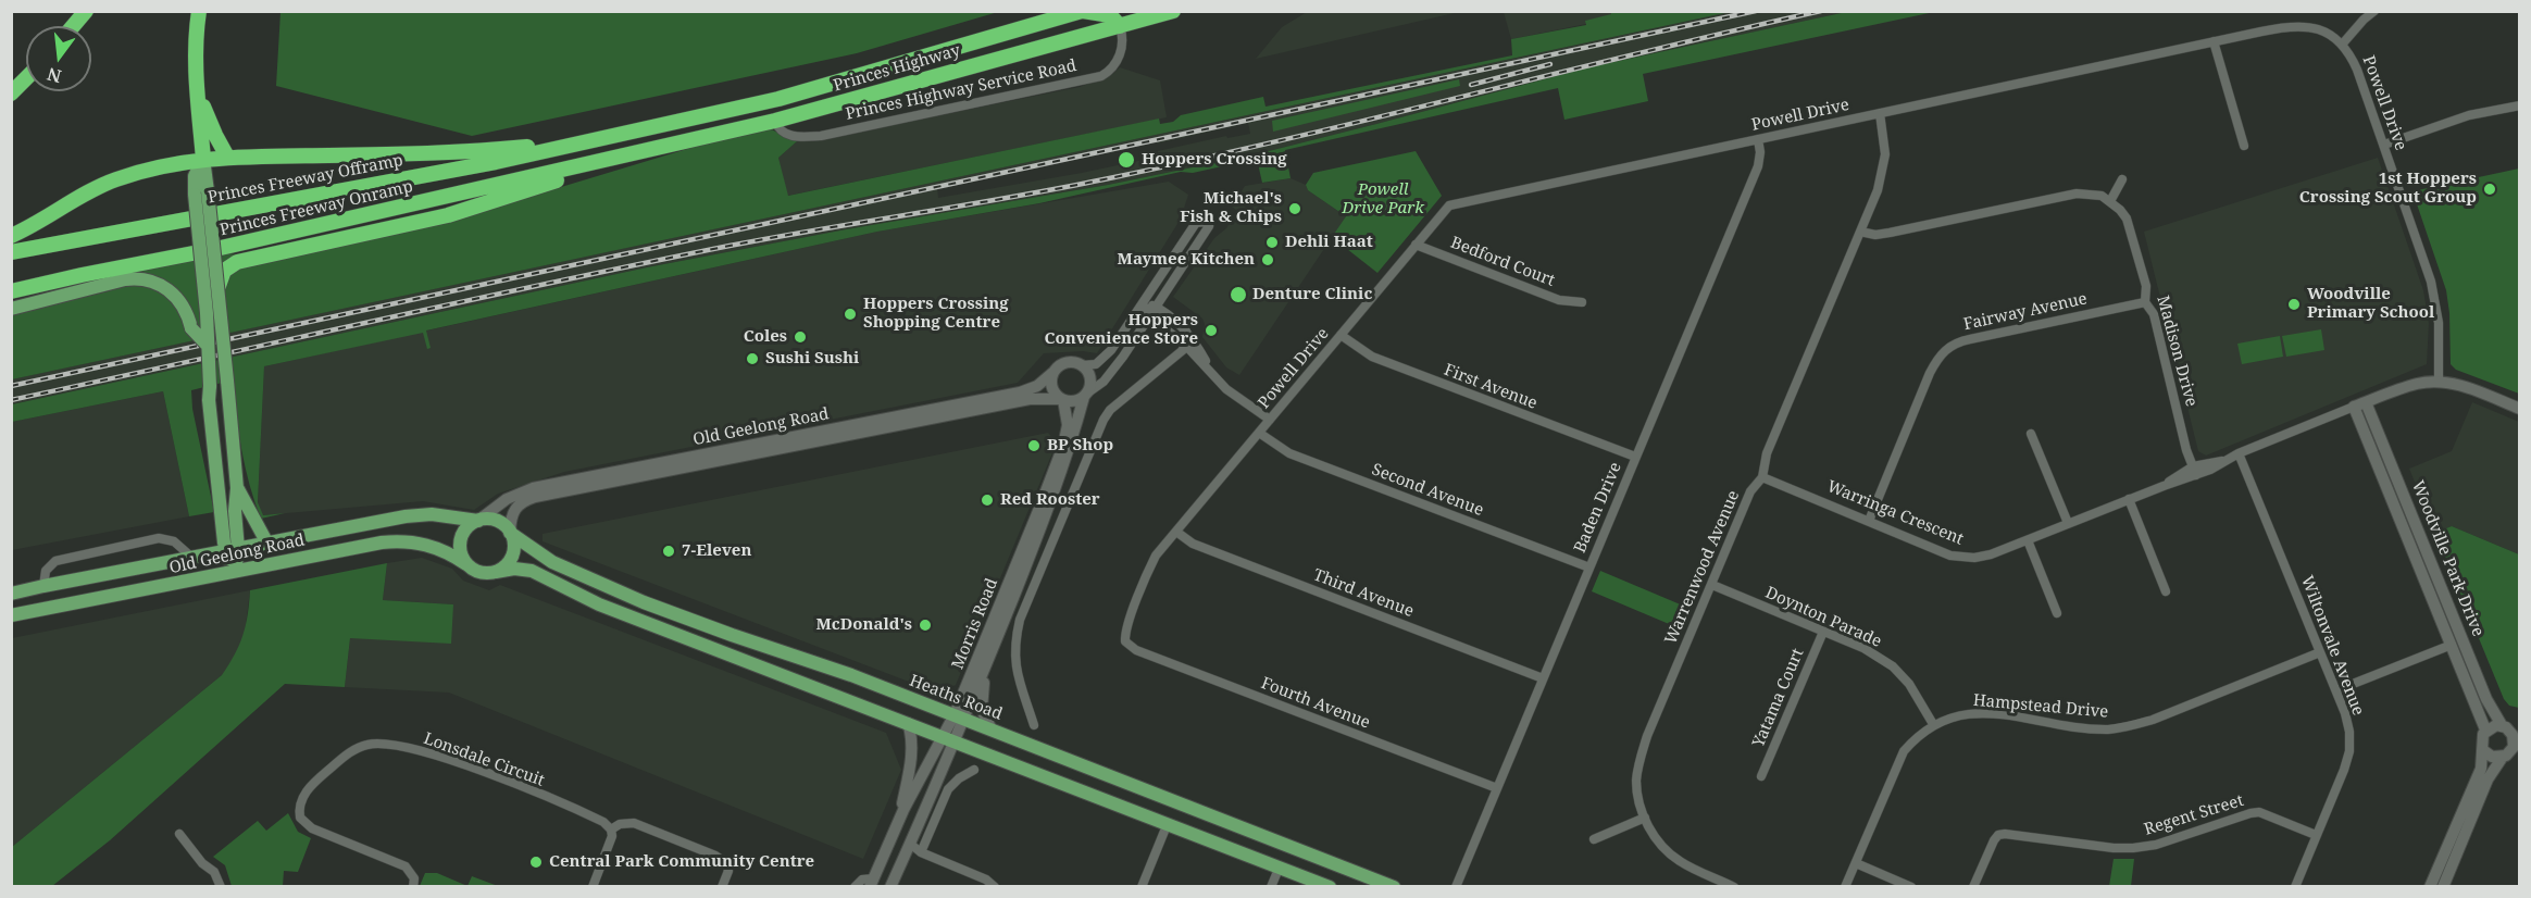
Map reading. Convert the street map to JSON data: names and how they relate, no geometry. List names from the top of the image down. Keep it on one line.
{"streets":{"highway":["Princes Highway","Princes Freeway Offramp","Princes Freeway Onramp"],"main road":["Old Geelong Road","Heaths Road"],"street":["Princes Highway Service Road","Powell Drive","Bedford Court","Fairway Avenue","Madison Drive","First Avenue","Second Avenue","Baden Drive","Warringa Crescent","Woodville Park Drive","Warrenwood Avenue","Third Avenue","Doynton Parade","Morris Road","Wiltonvale Avenue","Yatama Court","Fourth Avenue","Hampstead Drive","Lonsdale Circuit","Regent Street"]},"crossings":[["Princes Highway","Princes Highway Service Road"],["Princes Highway","Princes Freeway Offramp"],["Princes Highway","Princes Freeway Onramp"],["Powell Drive","Bedford Court"],["Powell Drive","First Avenue"],["Powell Drive","Second Avenue"],["Powell Drive","Baden Drive"],["Powell Drive","Warringa Crescent"],["Powell Drive","Warrenwood Avenue"],["Powell Drive","Third Avenue"],["Powell Drive","Fourth Avenue"],["Fairway Avenue","Madison Drive"],["Fairway Avenue","Warringa Crescent"],["Madison Drive","Warringa Crescent"],["First Avenue","Baden Drive"],["Old Geelong Road","Morris Road"],["Old Geelong Road","Heaths Road"],["Second Avenue","Baden Drive"],["Baden Drive","Third Avenue"],["Baden Drive","Fourth Avenue"],["Warringa Crescent","Woodville Park Drive"],["Warringa Crescent","Warrenwood Avenue"],["Warringa Crescent","Wiltonvale Avenue"],["Warrenwood Avenue","Doynton Parade"],["Doynton Parade","Yatama Court"],["Doynton Parade","Hampstead Drive"],["Morris Road","Heaths Road"],["Wiltonvale Avenue","Hampstead Drive"],["Wiltonvale Avenue","Regent Street"]],"parks":["Powell Drive Park"],"places":["Hoppers Crossing","1st Hoppers Crossing Scout Group","Michael's Fish & Chips","Dehli Haat","Maymee Kitchen","Denture Clinic","Woodville Primary School","Hoppers Crossing Shopping Centre","Hoppers Convenience Store","Coles","Sushi Sushi","BP Shop","Red Rooster","7-Eleven","McDonald's","Central Park Community Centre"],"north":"bottom"}
